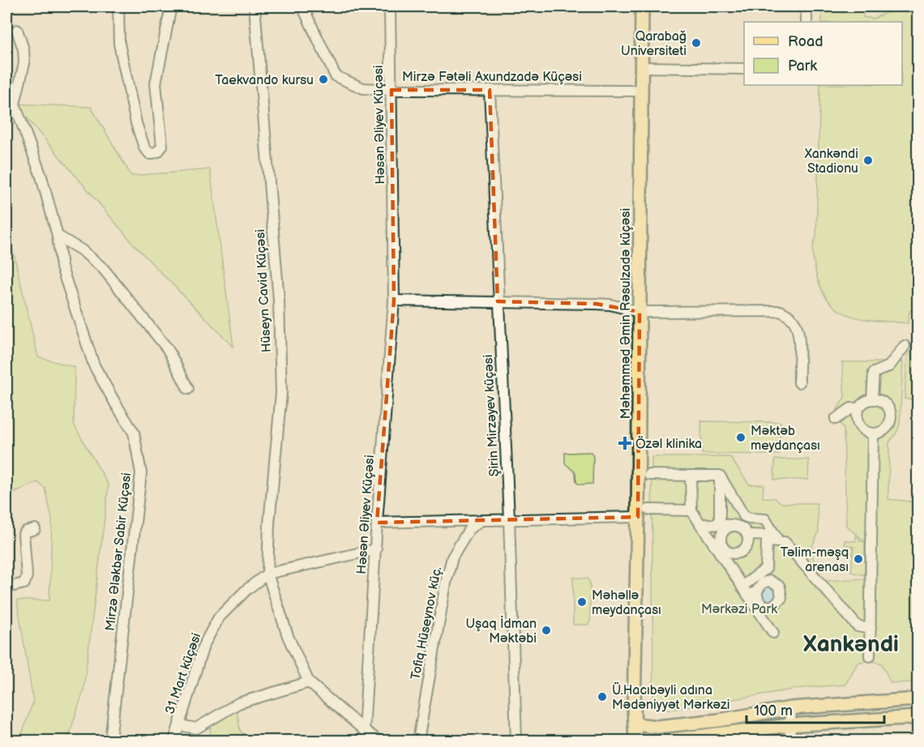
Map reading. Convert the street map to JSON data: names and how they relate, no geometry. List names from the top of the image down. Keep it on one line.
{"streets":{"main road":["Məhəmməd Əmin Rəsulzadə küçəsi"],"street":["Mirzə Fətəli Axundzadə Küçəsi","Həsən Əliyev Küçəsi","Hüseyn Cavid Küçəsi","Şirin Mirzəyev küçəsi","Mirzə Ələkbər Sabir Küçəsi","Tofiq Hüseynov küç.","31 Mart küçəsi"]},"crossings":[["Mirzə Fətəli Axundzadə Küçəsi","Həsən Əliyev Küçəsi"],["Mirzə Fətəli Axundzadə Küçəsi","Məhəmməd Əmin Rəsulzadə küçəsi"],["Mirzə Fətəli Axundzadə Küçəsi","Şirin Mirzəyev küçəsi"],["Həsən Əliyev Küçəsi","31 Mart küçəsi"],["Hüseyn Cavid Küçəsi","31 Mart küçəsi"]],"districts":["Xankəndi"],"parks":["Mərkəzi Park"],"places":{"other":["Qarabağ Universiteti","Taekvando kursu","Xankəndi Stadionu","Məktəb meydançası","Təlim-məşq arenası","Məhəllə meydançası","Uşaq İdman Məktəbi","Ü.Hacıbəyli adına Mədəniyyət Mərkəzi"],"health":["Özəl klinika"]},"legend":["Road","Park"],"scale_bar":"100 m"}
